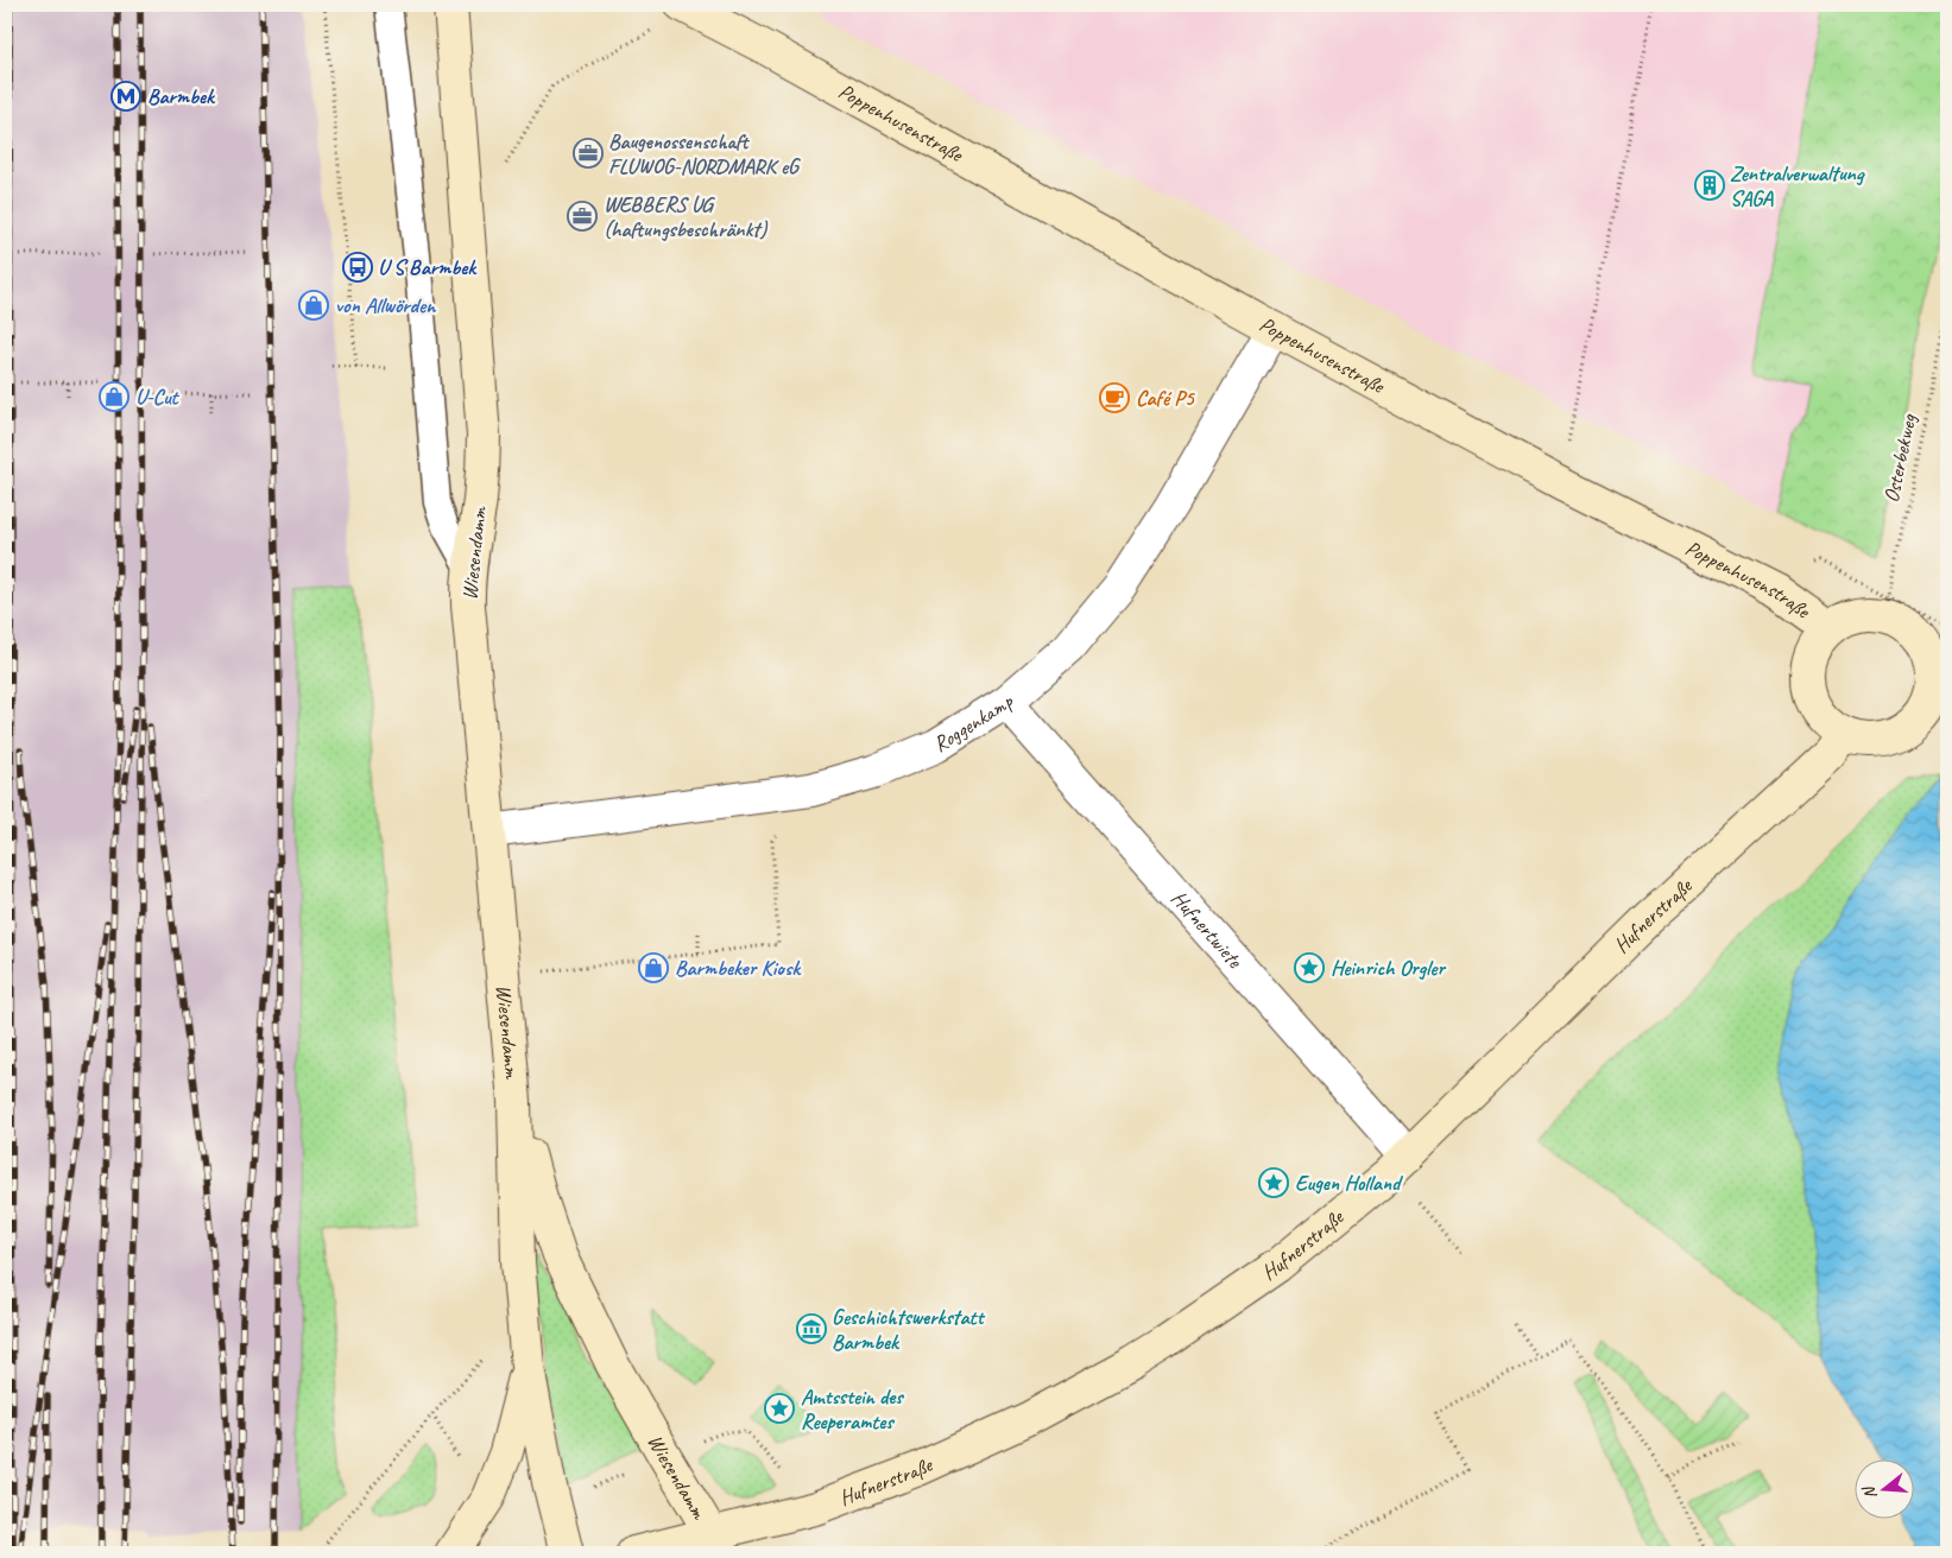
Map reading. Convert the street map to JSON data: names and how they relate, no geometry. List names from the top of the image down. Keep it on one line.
{"streets":{"street":["Poppenhusenstraße","Wiesendamm","Roggenkamp","Hufnerstraße","Hufnertwiete"],"path":["Osterbekweg"]},"crossings":[["Poppenhusenstraße","Osterbekweg"],["Poppenhusenstraße","Roggenkamp"],["Poppenhusenstraße","Hufnerstraße"],["Osterbekweg","Hufnerstraße"],["Wiesendamm","Roggenkamp"],["Wiesendamm","Hufnerstraße"],["Roggenkamp","Hufnertwiete"],["Hufnerstraße","Hufnertwiete"]],"places":{"metro station":["Barmbek"],"office":["Baugenossenschaft FLUWOG-NORDMARK eG","WEBBERS UG (haftungsbeschränkt)"],"building":["Zentralverwaltung SAGA"],"bus stop":["U S Barmbek"],"shop":["von Allwörden","U-Cut","Barmbeker Kiosk"],"cafe":["Café P5"],"place":["Heinrich Orgler","Eugen Holland","Amtsstein des Reeperamtes"],"museum":["Geschichtswerkstatt Barmbek"]},"north":"left"}
